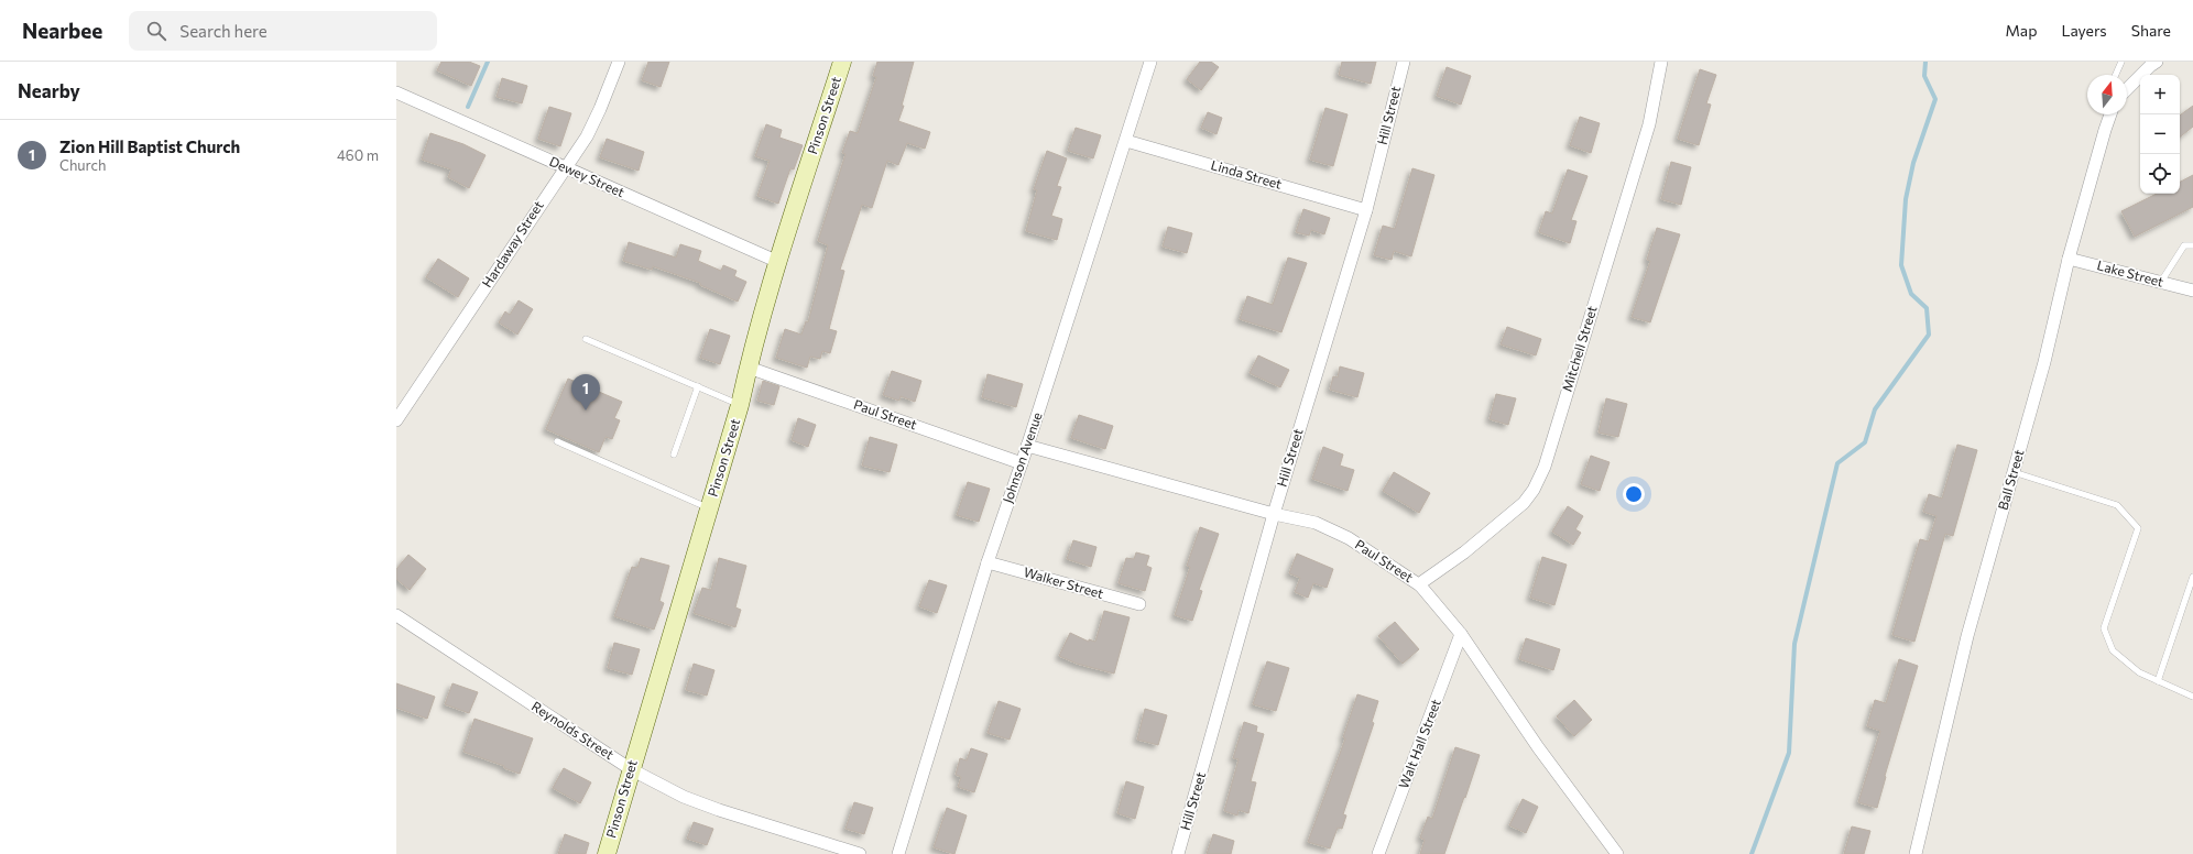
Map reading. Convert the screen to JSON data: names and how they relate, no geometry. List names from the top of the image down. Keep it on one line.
{"streets":{"street":["Pinson Street","Hill Street","Linda Street","Dewey Street","Hardaway Street","Lake Street","Mitchell Street","Paul Street","Johnson Avenue","Ball Street","Walker Street","Reynolds Street","Walt Hall Street"]},"crossings":[["Pinson Street","Dewey Street"],["Pinson Street","Paul Street"],["Pinson Street","Reynolds Street"],["Hill Street","Linda Street"],["Hill Street","Paul Street"],["Linda Street","Johnson Avenue"],["Dewey Street","Hardaway Street"],["Lake Street","Ball Street"],["Mitchell Street","Paul Street"],["Paul Street","Johnson Avenue"],["Paul Street","Walt Hall Street"],["Johnson Avenue","Walker Street"]],"north":"top","page":{"header":"Nearbee","search":"Search here","nav":["Map","Layers","Share"],"heading":"Nearby","map_buttons":["+","−"],"list":[{"mark":"1","name":"Zion Hill Baptist Church","note":"Church","value":"460 m"}],"pins":"1"}}
